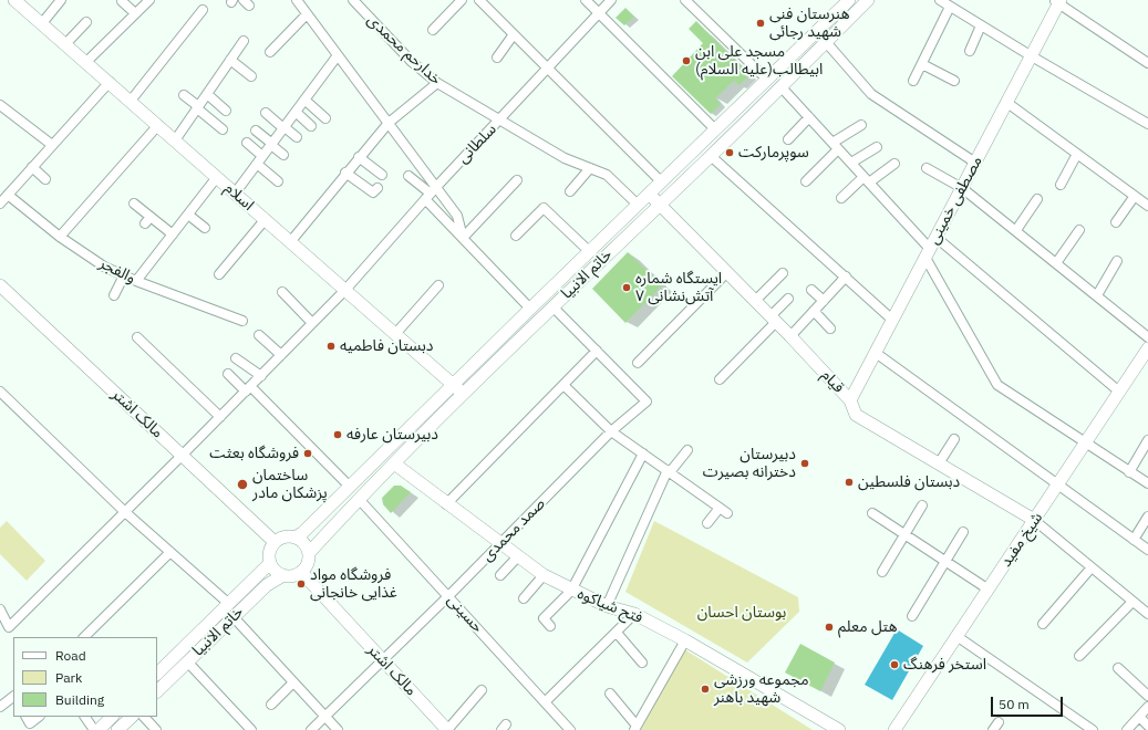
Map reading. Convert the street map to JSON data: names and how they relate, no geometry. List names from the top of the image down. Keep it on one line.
{"streets":{"street":["خدارحم محمدی","سلطانی","اسلام","مصطفی خمینی","والفجر","خاتم الانبیا","قیام","مالک اشتر","صمد محمدی","شیخ مفید","فتح شیاکوه","حسینی"]},"crossings":[["خدارحم محمدی","سلطانی"],["خدارحم محمدی","خاتم الانبیا"],["سلطانی","اسلام"],["سلطانی","مالک اشتر"],["اسلام","خاتم الانبیا"],["مصطفی خمینی","قیام"],["خاتم الانبیا","قیام"],["خاتم الانبیا","مالک اشتر"],["خاتم الانبیا","فتح شیاکوه"],["خاتم الانبیا","حسینی"],["قیام","شیخ مفید"],["مالک اشتر","صمد محمدی"],["صمد محمدی","فتح شیاکوه"],["صمد محمدی","حسینی"]],"parks":["بوستان احسان"],"places":["هنرستان فنی شهید رجائی","مسجد علی ابن ابیطالب(علیه السلام)","سوپرمارکت","ایستگاه شماره ۷ آتش‌نشانی","دبستان فاطمیه","دبیرستان عارفه","فروشگاه بعثت","دبیرستان دخترانه بصیرت","دبستان فلسطین","ساختمان پزشکان مادر","فروشگاه مواد غذایی خانجانی","هتل معلم","استخر فرهنگ","مجموعه ورزشی شهید باهنر"],"legend":["Road","Park","Building"],"scale_bar":"50 m"}
